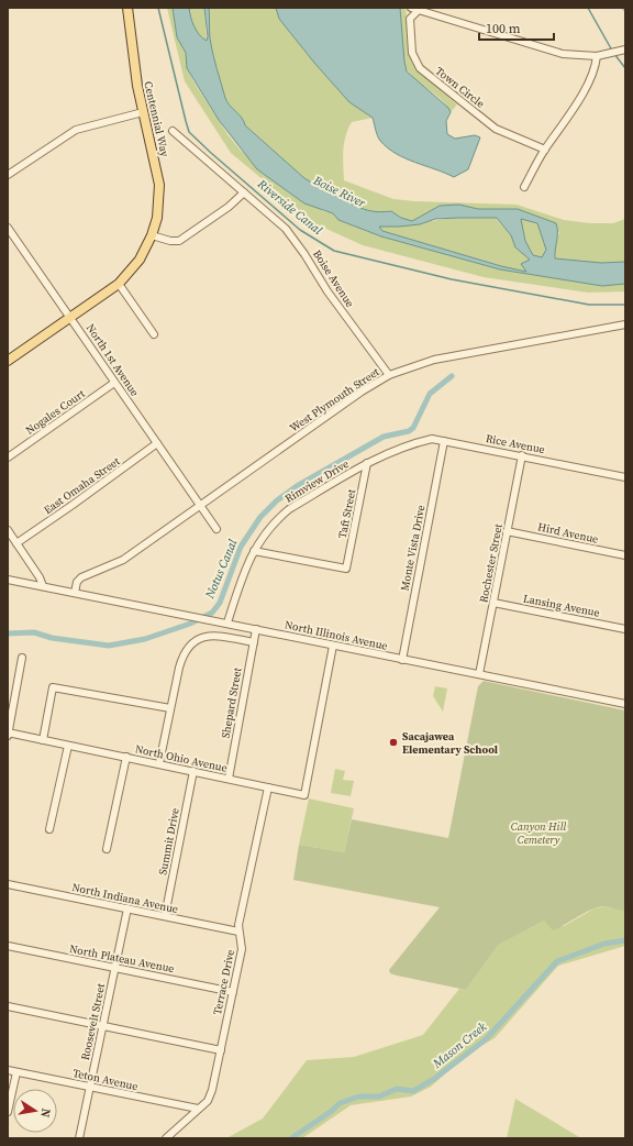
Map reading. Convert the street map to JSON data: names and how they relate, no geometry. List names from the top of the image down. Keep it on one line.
{"streets":{"main road":["Centennial Way"],"street":["Town Circle","Boise Avenue","North 1st Avenue","West Plymouth Street","Nogales Court","Rice Avenue","Rimview Drive","East Omaha Street","Taft Street","Hird Avenue","Monte Vista Drive","Rochester Street","Lansing Avenue","North Illinois Avenue","Shepard Street","North Ohio Avenue","Summit Drive","North Indiana Avenue","North Plateau Avenue","Terrace Drive","Roosevelt Street","Teton Avenue"]},"crossings":[["Centennial Way","North 1st Avenue"],["Boise Avenue","West Plymouth Street"],["North 1st Avenue","West Plymouth Street"],["North 1st Avenue","Nogales Court"],["North 1st Avenue","East Omaha Street"],["West Plymouth Street","North Illinois Avenue"],["Rice Avenue","Rimview Drive"],["Rice Avenue","Monte Vista Drive"],["Rice Avenue","Rochester Street"],["Rimview Drive","Taft Street"],["Rimview Drive","North Illinois Avenue"],["Hird Avenue","Rochester Street"],["Monte Vista Drive","North Illinois Avenue"],["Rochester Street","Lansing Avenue"],["Rochester Street","North Illinois Avenue"],["North Illinois Avenue","Shepard Street"],["North Illinois Avenue","North Ohio Avenue"],["Shepard Street","North Ohio Avenue"],["North Ohio Avenue","Summit Drive"],["North Ohio Avenue","Terrace Drive"],["Summit Drive","North Indiana Avenue"],["North Indiana Avenue","Terrace Drive"],["North Indiana Avenue","Roosevelt Street"],["North Plateau Avenue","Terrace Drive"],["North Plateau Avenue","Roosevelt Street"],["Terrace Drive","Teton Avenue"],["Roosevelt Street","Teton Avenue"]],"water":["Boise River","Riverside Canal","Notus Canal","Mason Creek"],"parks":["Canyon Hill Cemetery"],"places":["Sacajawea Elementary School"],"scale_bar":"100 m","north":"right"}
